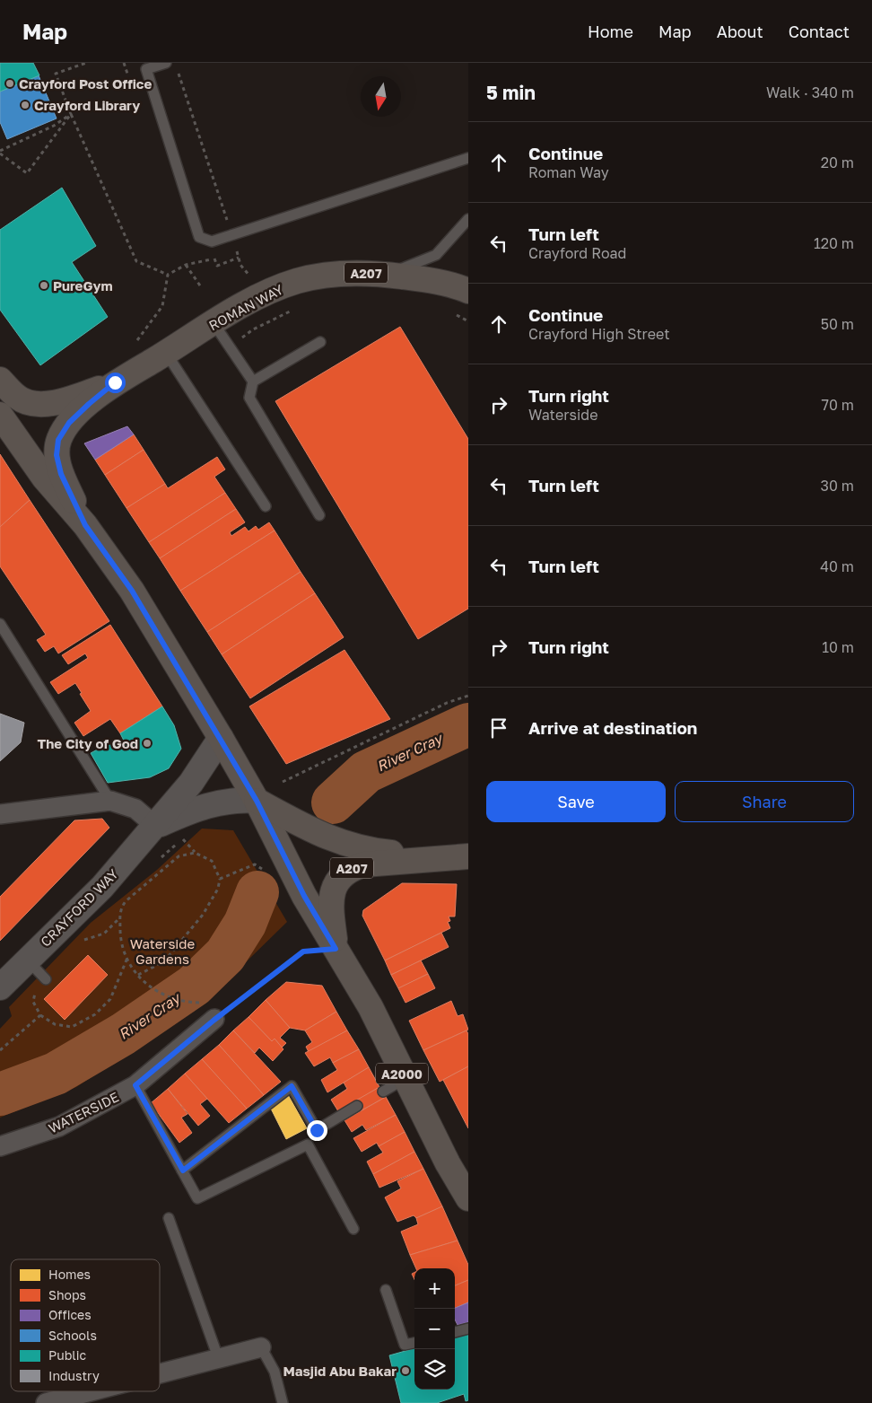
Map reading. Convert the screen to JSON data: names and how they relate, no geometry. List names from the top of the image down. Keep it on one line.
{"streets":{"main road":["A207","ROMAN WAY","CRAYFORD WAY","A2000"],"street":["WATERSIDE"]},"crossings":[["A207","ROMAN WAY"],["A207","CRAYFORD WAY"],["A207","A2000"]],"water":["River Cray"],"parks":["Waterside Gardens"],"places":["Crayford Post Office","Crayford Library","PureGym","The City of God","Masjid Abu Bakar"],"legend":["Homes","Shops","Offices","Schools","Public","Industry"],"north":"bottom","page":{"header":"Map","nav":["Home","Map","About","Contact"],"heading":["5 min","Walk · 340 m"],"list":[["Continue","Roman Way","20 m"],["Turn left","Crayford Road","120 m"],["Continue","Crayford High Street","50 m"],["Turn right","Waterside","70 m"],["Turn left","30 m"],["Turn left","40 m"],["Turn right","10 m"],"Arrive at destination"],"buttons":["Save","Share"],"map_buttons":["+","−"]}}
